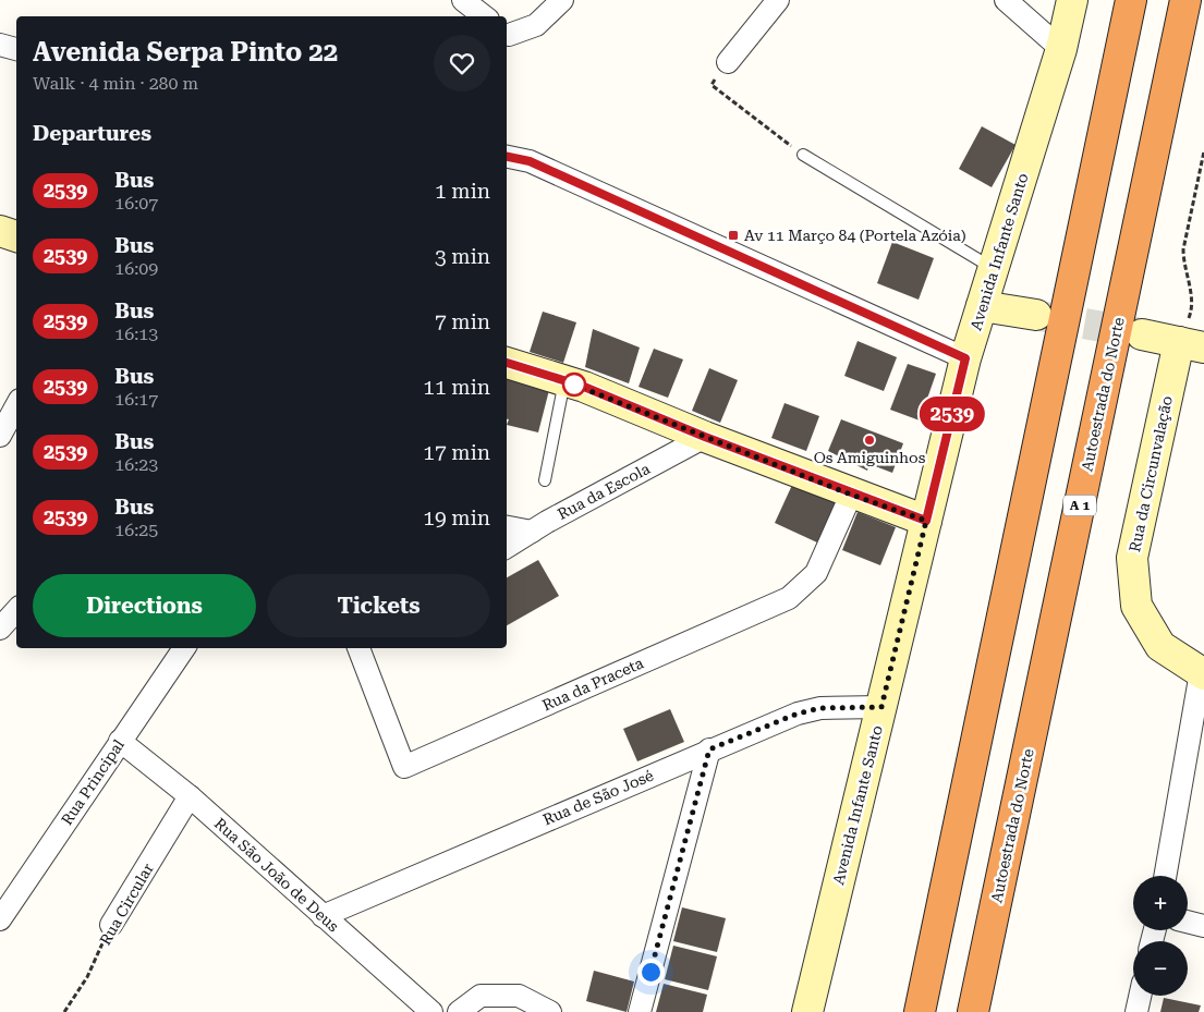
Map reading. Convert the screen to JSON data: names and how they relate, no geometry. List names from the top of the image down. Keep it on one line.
{"streets":{"highway":["Autoestrada do Norte","A 1"],"street":["Avenida Infante Santo","Rua da Circunvalação","Rua da Escola","Rua da Praceta","Rua Principal","Rua de São José","Rua São João de Deus","Rua Circular"]},"crossings":[["Avenida Infante Santo","Rua de São José"],["Rua Principal","Rua São João de Deus"],["Rua de São José","Rua São João de Deus"],["Rua São João de Deus","Rua Circular"]],"places":{"transit":["Av 11 Março 84 (Portela Azóia)"],"other":["Os Amiguinhos"]},"lines":["bus line 2539"],"page":{"on_map":"2539","heading":[["Avenida Serpa Pinto 22","Walk · 4 min · 280 m"],"Departures"],"list":[{"mark":"2539","name":"Bus","note":"16:07","value":"1 min"},{"mark":"2539","name":"Bus","note":"16:09","value":"3 min"},{"mark":"2539","name":"Bus","note":"16:13","value":"7 min"},{"mark":"2539","name":"Bus","note":"16:17","value":"11 min"},{"mark":"2539","name":"Bus","note":"16:23","value":"17 min"},{"mark":"2539","name":"Bus","note":"16:25","value":"19 min"}],"buttons":["Directions","Tickets"],"map_buttons":["+","−"]}}
